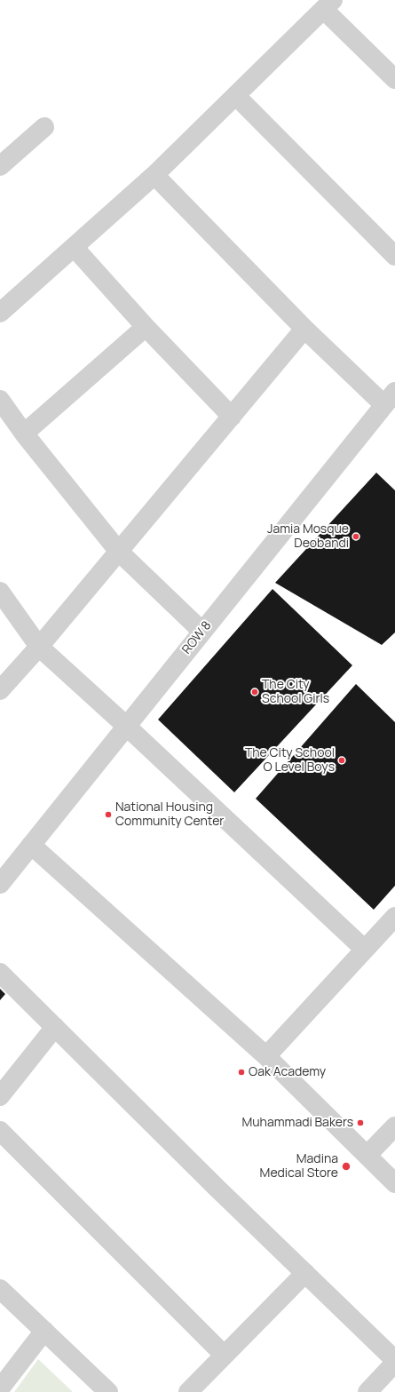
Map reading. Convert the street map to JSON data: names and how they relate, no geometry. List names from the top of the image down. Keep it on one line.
{"streets":{"street":["ROW 8"]},"places":["Jamia Mosque Deobandi","The City School Girls","The City School O Level Boys","National Housing Community Center","Oak Academy","Muhammadi Bakers","Madina Medical Store"]}
